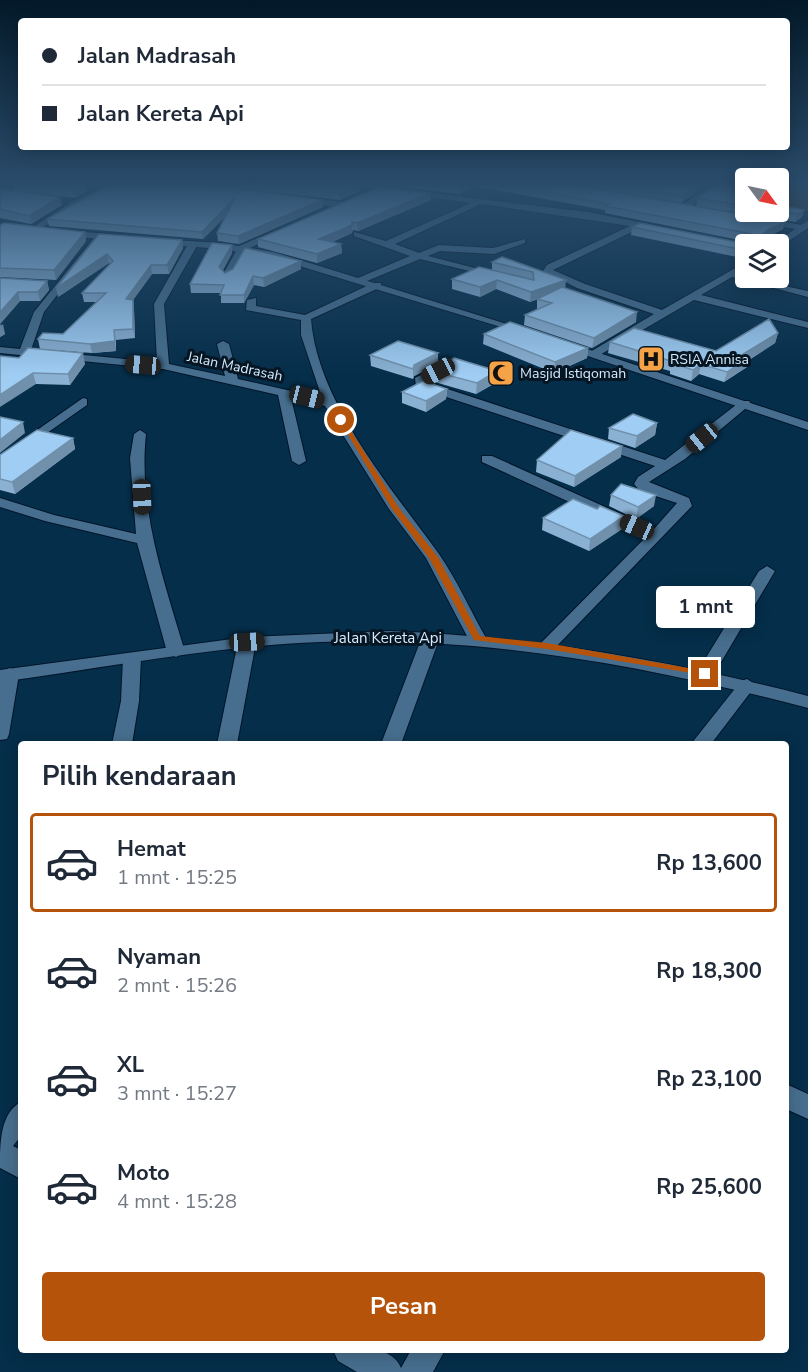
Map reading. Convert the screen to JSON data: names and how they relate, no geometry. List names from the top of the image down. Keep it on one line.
{"streets":{"street":["Jalan Madrasah","Jalan Kereta Api"]},"places":{"hospital":["RSIA Annisa"],"mosque":["Masjid Istiqomah"]},"north":"bottom right","page":{"banner":["Jalan Madrasah","Jalan Kereta Api"],"bubble":"1 mnt","heading":"Pilih kendaraan","list":[{"name":"Hemat","note":"1 mnt · 15:25","value":"Rp 13,600"},{"name":"Nyaman","note":"2 mnt · 15:26","value":"Rp 18,300"},{"name":"XL","note":"3 mnt · 15:27","value":"Rp 23,100"},{"name":"Moto","note":"4 mnt · 15:28","value":"Rp 25,600"}],"buttons":"Pesan"}}
